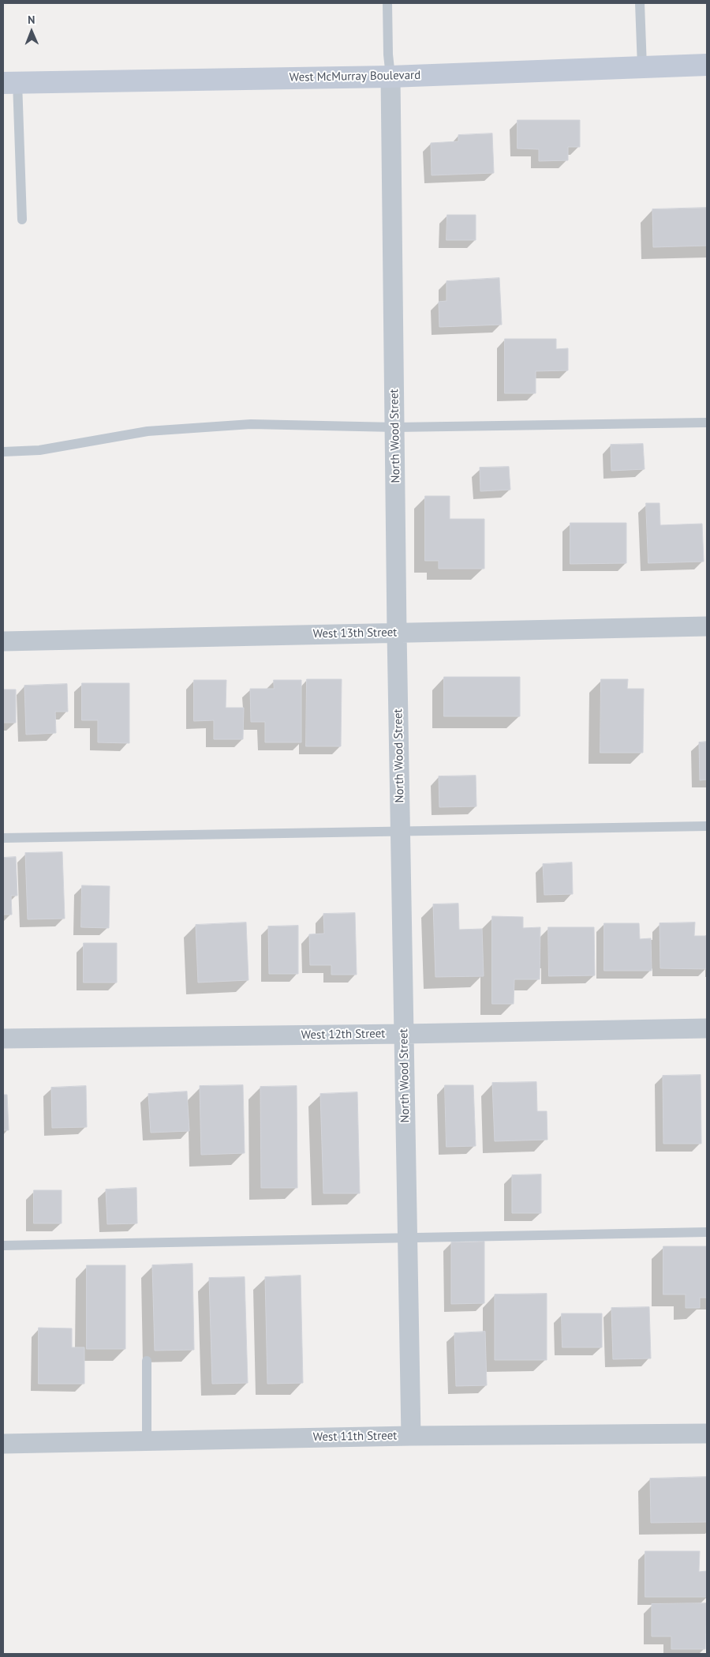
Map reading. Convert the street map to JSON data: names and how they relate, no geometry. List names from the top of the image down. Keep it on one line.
{"streets":{"street":["West McMurray Boulevard","North Wood Street","West 13th Street","West 12th Street","West 11th Street"]},"crossings":[["West McMurray Boulevard","North Wood Street"],["North Wood Street","West 13th Street"],["North Wood Street","West 12th Street"],["North Wood Street","West 11th Street"]],"north":"top"}
